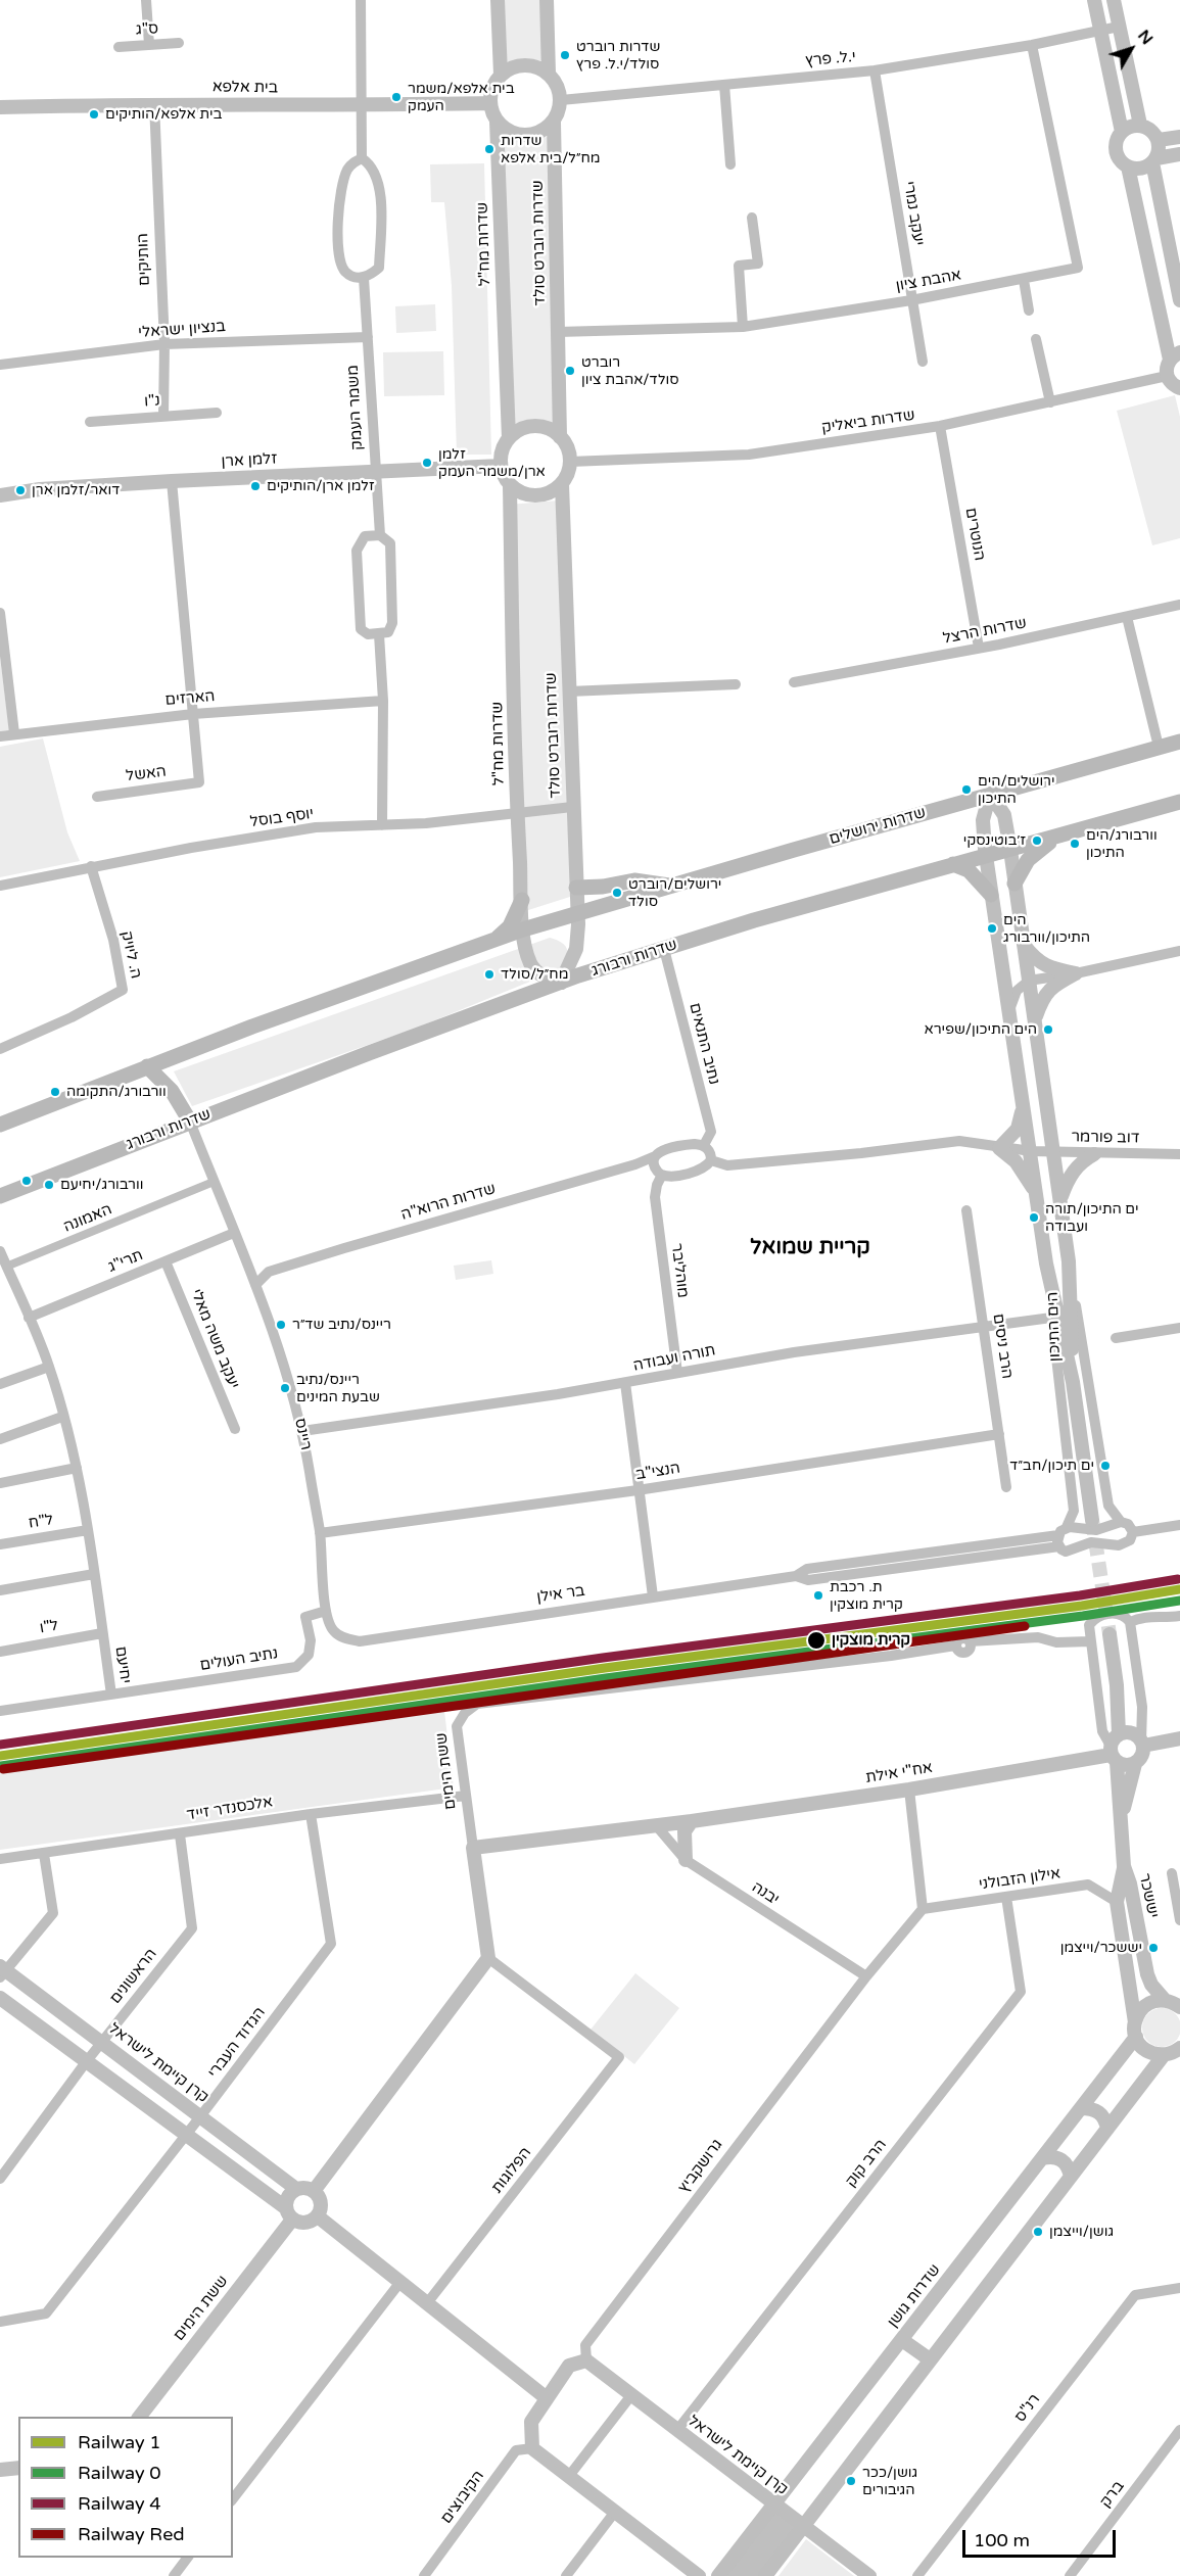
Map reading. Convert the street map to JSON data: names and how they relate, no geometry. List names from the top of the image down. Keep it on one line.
{"streets":{"main road":["שדרות ירושלים","שדרות ורבורג","ריינס"],"street":["ס\"ג","י.ל. פרץ","בית אלפא","יעקב נמרי","שדרות רוברט סולד","שדרות מח\"ל","הותיקים","אהבת ציון","בנציון ישראלי","נ\"ו","משמר העמק","שדרות ביאליק","זלמן ארן","הנוטרים","שדרות הרצל","הארזים","האשל","יוסף בוסל","ה. ליויק","נתיב התנאים","דוב פורמר","שדרות הרוא\"ה","האמונה","תרי\"ג","מוהליבר","הים התיכון","יעקב משה מאלי","הרב ניסים","תורה ועבודה","הנצי\"ב","ל\"ח","בר אילן","ל\"ו","נתיב העולים","יחיעם","ששת הימים","אח\"י אילת","אלכסנדר זייד","אילון הזבולני","יבנה","יששכר","הראשונים","הגדוד העברי","קרן קיימת לישראל","הרב קוק","גרושקביץ","הפלוגות","שדרות גושן","רנ\"ס","ברק","הקיבוצים"]},"crossings":[["י.ל. פרץ","בית אלפא"],["י.ל. פרץ","יעקב נמרי"],["י.ל. פרץ","שדרות רוברט סולד"],["י.ל. פרץ","שדרות מח\"ל"],["י.ל. פרץ","אהבת ציון"],["בית אלפא","שדרות רוברט סולד"],["בית אלפא","שדרות מח\"ל"],["בית אלפא","הותיקים"],["יעקב נמרי","אהבת ציון"],["שדרות רוברט סולד","שדרות מח\"ל"],["שדרות רוברט סולד","אהבת ציון"],["שדרות רוברט סולד","שדרות ביאליק"],["שדרות רוברט סולד","זלמן ארן"],["שדרות רוברט סולד","יוסף בוסל"],["שדרות רוברט סולד","שדרות ירושלים"],["שדרות רוברט סולד","שדרות ורבורג"],["שדרות מח\"ל","שדרות ביאליק"],["שדרות מח\"ל","זלמן ארן"],["שדרות מח\"ל","יוסף בוסל"],["שדרות מח\"ל","שדרות ורבורג"],["הותיקים","בנציון ישראלי"],["הותיקים","נ\"ו"],["בנציון ישראלי","משמר העמק"],["משמר העמק","זלמן ארן"],["שדרות ביאליק","זלמן ארן"],["שדרות ביאליק","הנוטרים"],["הנוטרים","שדרות הרצל"],["הארזים","האשל"],["יוסף בוסל","ה. ליויק"],["שדרות ירושלים","הים התיכון"],["שדרות ורבורג","נתיב התנאים"],["שדרות ורבורג","הים התיכון"],["שדרות ורבורג","ריינס"],["נתיב התנאים","שדרות הרוא\"ה"],["דוב פורמר","הים התיכון"],["שדרות הרוא\"ה","ריינס"],["האמונה","ריינס"],["האמונה","יחיעם"],["תרי\"ג","יעקב משה מאלי"],["תרי\"ג","ריינס"],["תרי\"ג","יחיעם"],["מוהליבר","תורה ועבודה"],["הרב ניסים","תורה ועבודה"],["הרב ניסים","הנצי\"ב"],["תורה ועבודה","ריינס"],["ריינס","הנצי\"ב"],["ריינס","בר אילן"],["ריינס","נתיב העולים"],["ל\"ח","יחיעם"],["ל\"ו","יחיעם"],["נתיב העולים","יחיעם"],["ששת הימים","אלכסנדר זייד"],["ששת הימים","קרן קיימת לישראל"],["ששת הימים","הפלוגות"],["אח\"י אילת","יששכר"],["אלכסנדר זייד","הראשונים"],["אלכסנדר זייד","הגדוד העברי"],["אילון הזבולני","יששכר"],["אילון הזבולני","הרב קוק"],["אילון הזבולני","גרושקביץ"],["יבנה","גרושקביץ"],["יששכר","שדרות גושן"],["הראשונים","קרן קיימת לישראל"],["הגדוד העברי","קרן קיימת לישראל"],["קרן קיימת לישראל","הרב קוק"],["קרן קיימת לישראל","גרושקביץ"],["קרן קיימת לישראל","שדרות גושן"]],"districts":["קריית שמואל"],"places":["שדרות רוברט סולד/י.ל. פרץ","בית אלפא/משמר העמק","בית אלפא/הותיקים","שדרות מח״ל/בית אלפא","רוברט סולד/אהבת ציון","זלמן ארן/משמר העמק","זלמן ארן/הותיקים","דואר/זלמן ארן","ירושלים/הים התיכון","ז׳בוטינסקי","וורבורג/הים התיכון","ירושלים/רוברט סולד","הים התיכון/וורבורג","מח״ל/סולד","הים התיכון/שפירא","וורבורג/התקומה","וורבורג/יחיעם","ים התיכון/תורה ועבודה","ריינס/נתיב שד״ר","ריינס/נתיב שבעת המינים","ים תיכון/חב״ד","ת. רכבת קרית מוצקין","קרית מוצקין","יששכר/וייצמן","גושן/וייצמן","גושן/ככר הגיבורים"],"lines":["rail line 4","rail line 1","rail line 0","rail line Red"],"legend":["Railway 1","Railway 0","Railway 4","Railway Red"],"scale_bar":"100 m","north":"top right"}
